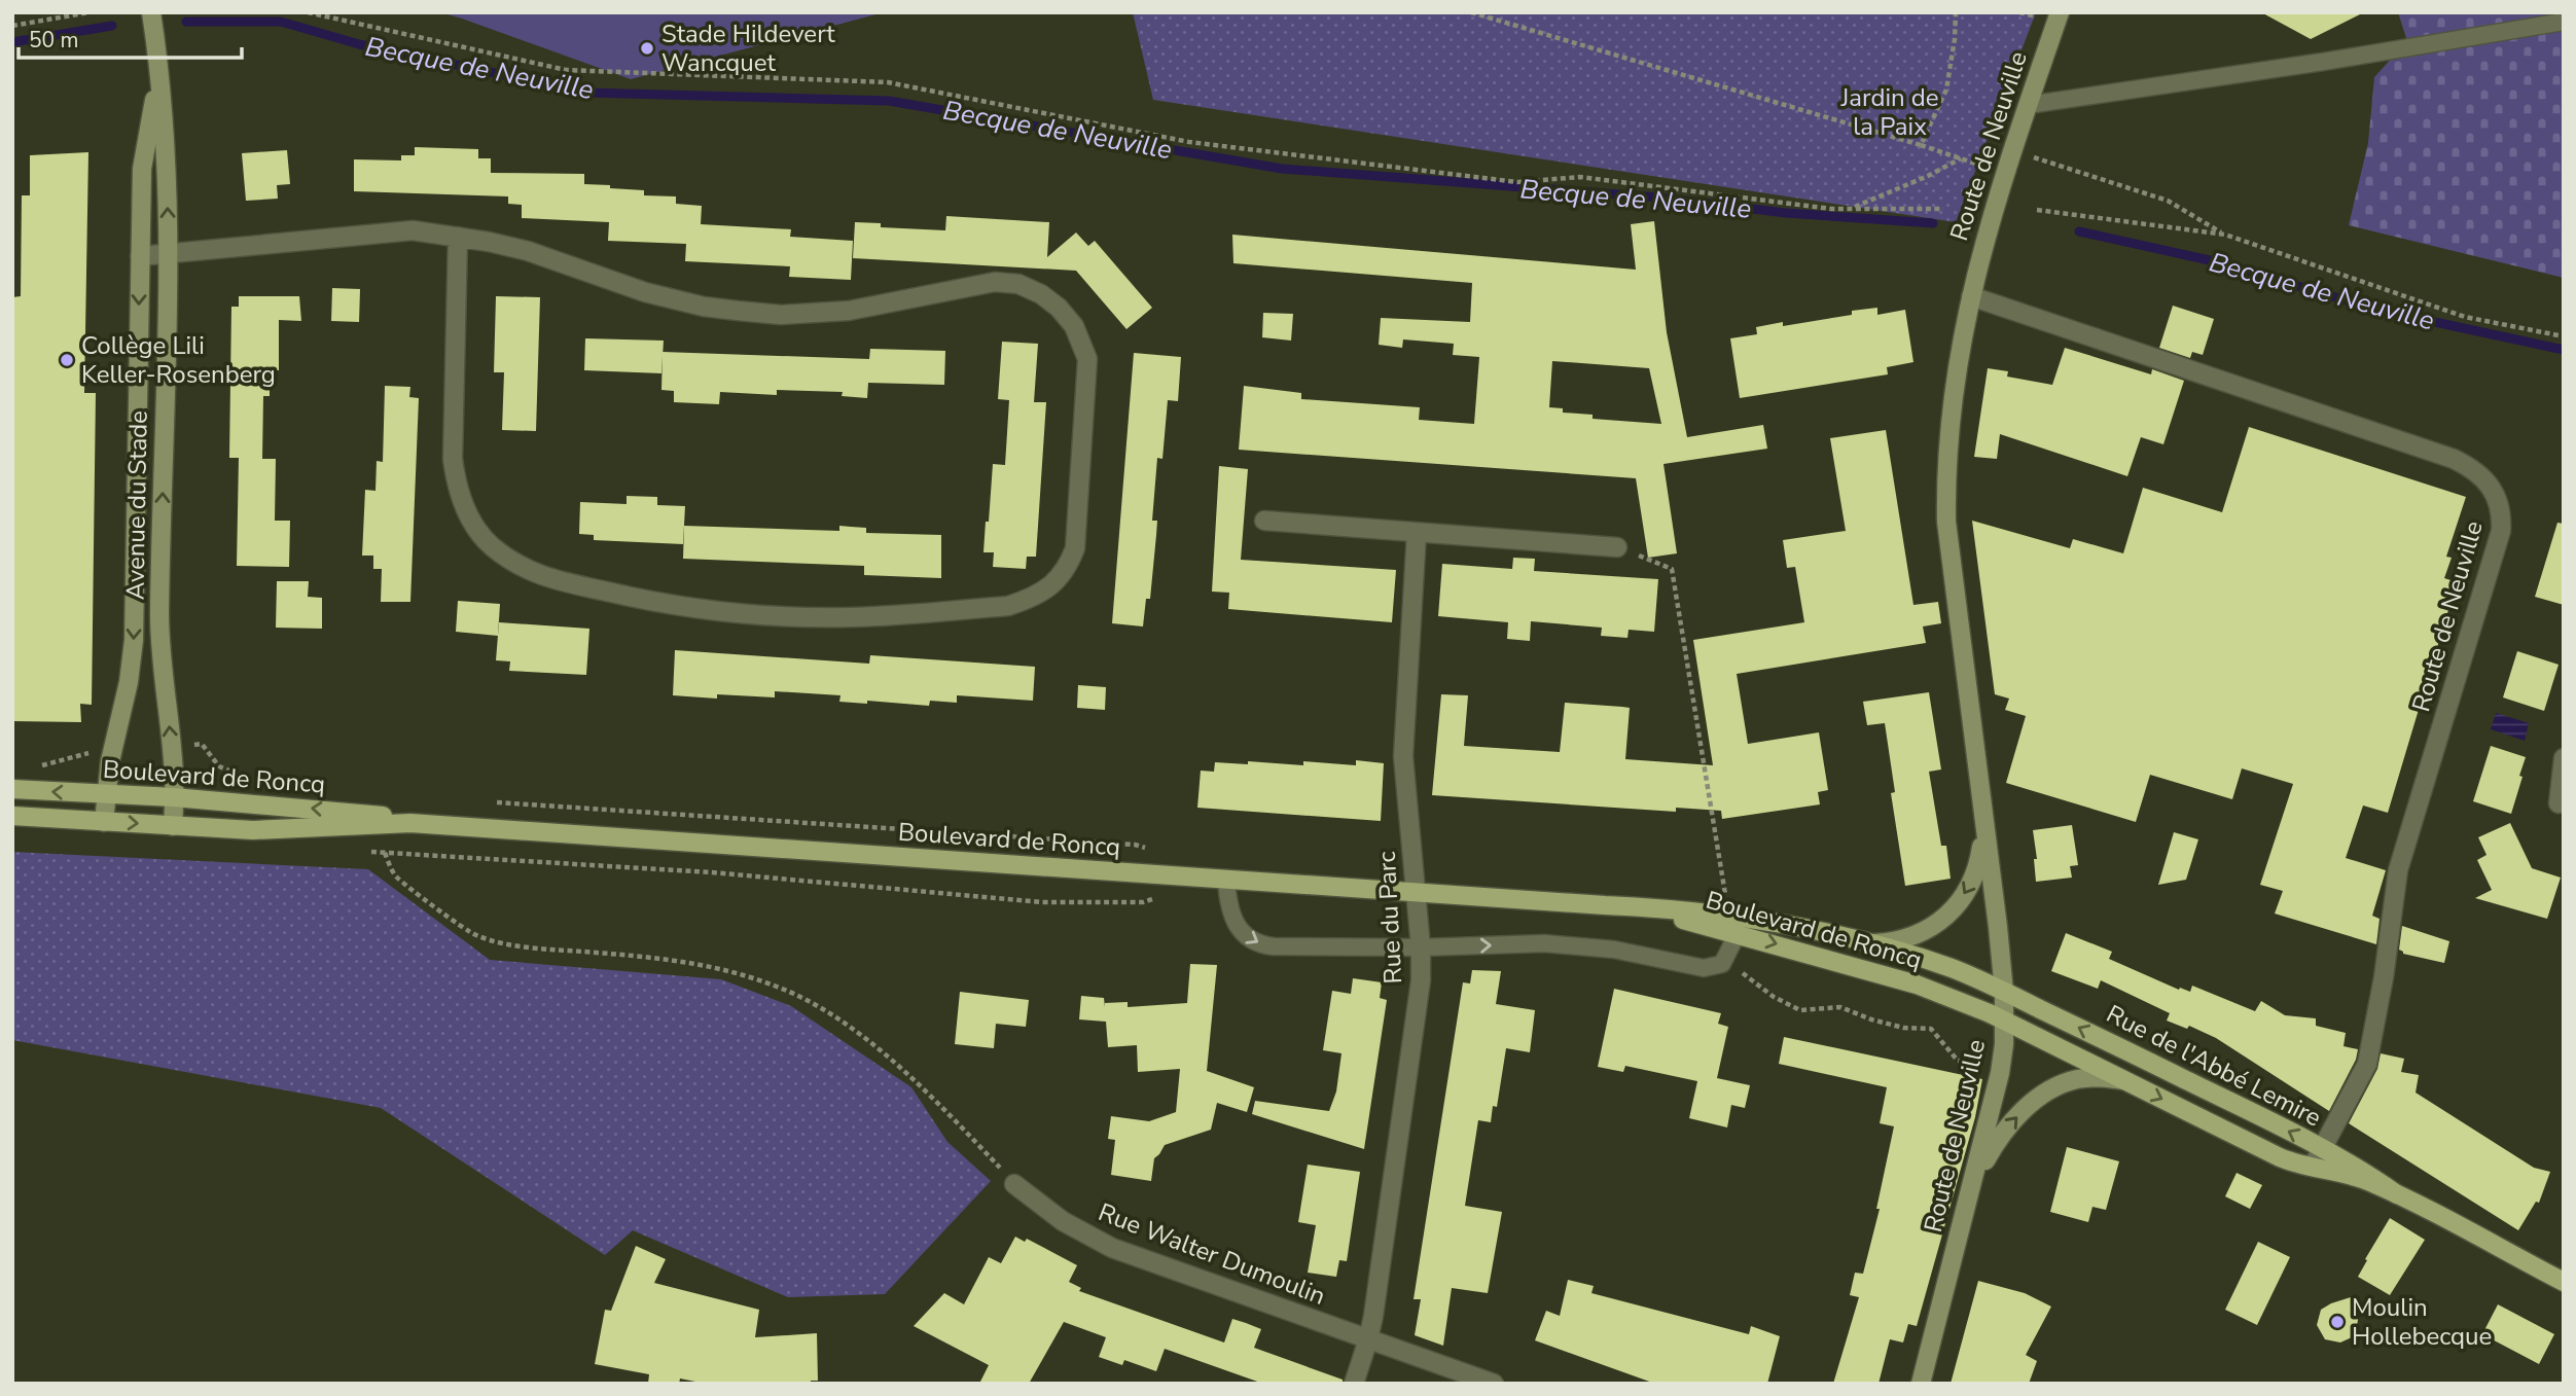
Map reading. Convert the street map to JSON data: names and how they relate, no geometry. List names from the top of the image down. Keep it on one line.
{"streets":{"main road":["Route de Neuville","Avenue du Stade","Boulevard de Roncq","Rue de l'Abbé Lemire"],"street":["Rue du Parc","Rue Walter Dumoulin"]},"crossings":[["Route de Neuville","Boulevard de Roncq"],["Route de Neuville","Rue de l'Abbé Lemire"],["Avenue du Stade","Boulevard de Roncq"],["Boulevard de Roncq","Rue du Parc"],["Boulevard de Roncq","Rue de l'Abbé Lemire"],["Rue du Parc","Rue Walter Dumoulin"]],"water":["Becque de Neuville"],"parks":["Jardin de la Paix"],"places":["Stade Hildevert Wancquet","Collège Lili Keller-Rosenberg","Moulin Hollebecque"],"scale_bar":"50 m"}
